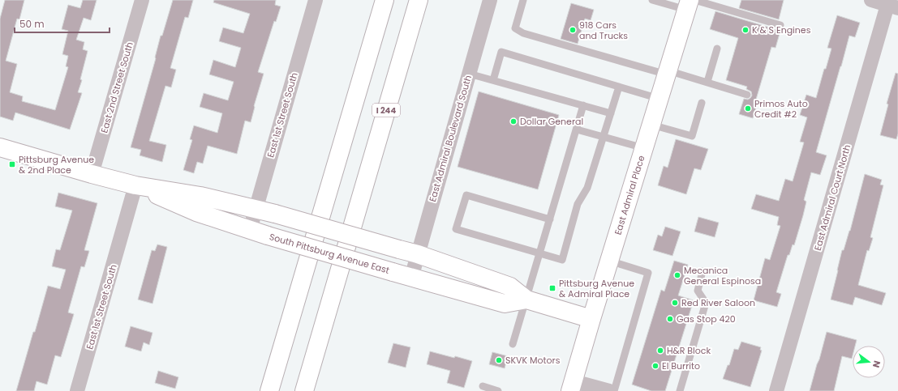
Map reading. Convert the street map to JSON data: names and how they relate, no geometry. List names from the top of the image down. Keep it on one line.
{"streets":{"main road":["I 244","East Admiral Place","South Pittsburg Avenue East"],"street":["East 2nd Street South","East 1st Street South","East Admiral Boulevard South","East Admiral Court North"]},"crossings":[["East 2nd Street South","South Pittsburg Avenue East"],["East 1st Street South","South Pittsburg Avenue East"],["East Admiral Boulevard South","South Pittsburg Avenue East"],["East Admiral Place","South Pittsburg Avenue East"]],"places":{"other":["918 Cars and Trucks","K & S Engines","Primos Auto Credit #2","Dollar General","Mecanica General Espinosa","Red River Saloon","Gas Stop 420","H&R Block","SKVK Motors","El Burrito"],"transit":["Pittsburg Avenue & 2nd Place","Pittsburg Avenue & Admiral Place"]},"scale_bar":"50 m","north":"right"}
